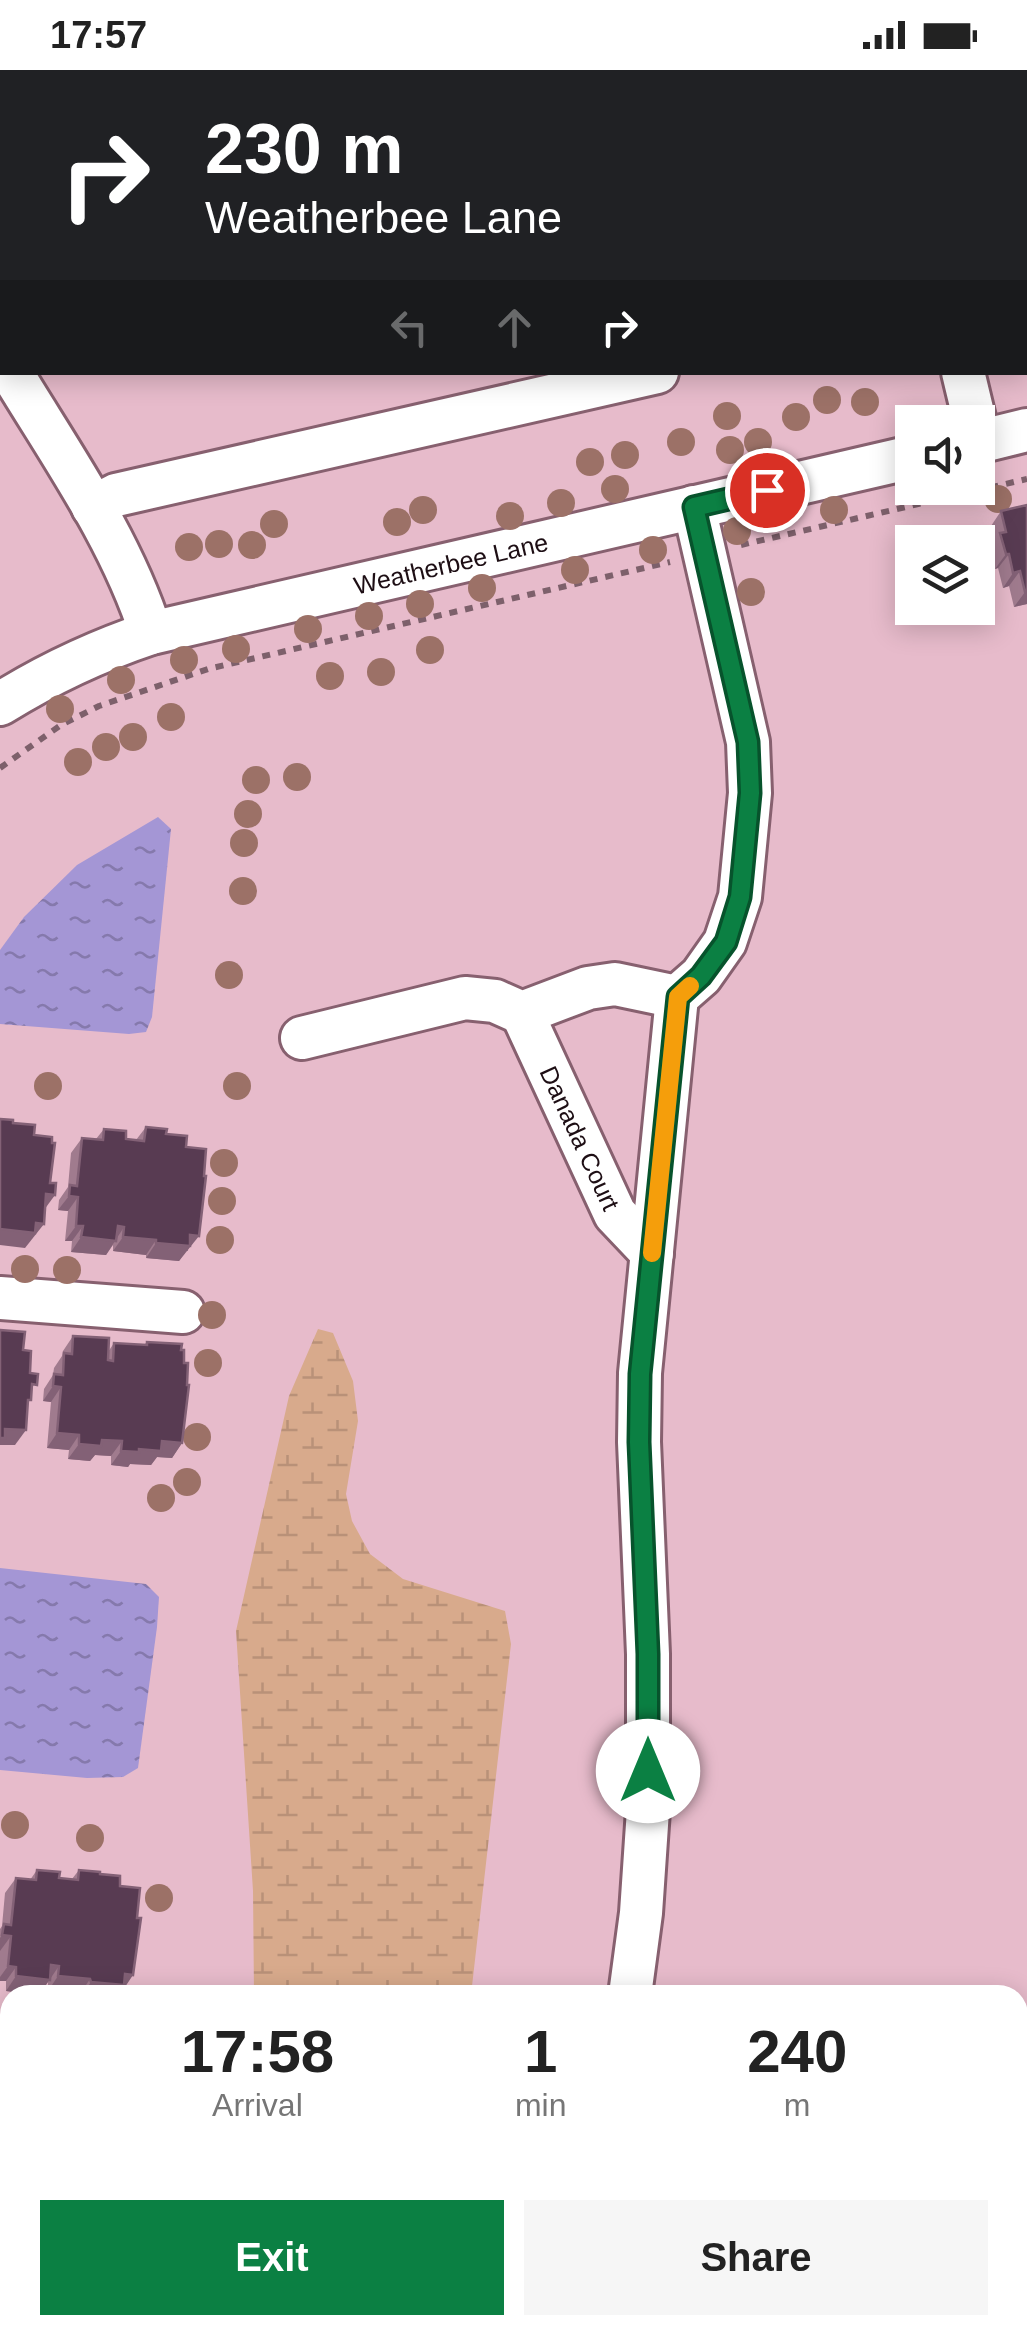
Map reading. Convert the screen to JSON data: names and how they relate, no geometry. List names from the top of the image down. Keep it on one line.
{"streets":{"street":["Weatherbee Lane","Danada Court"]},"page":{"status":"17:57","turn":["230 m","Weatherbee Lane"],"eta":["17:58","Arrival","1","min","240","m"],"buttons":["Exit","Share"]}}
